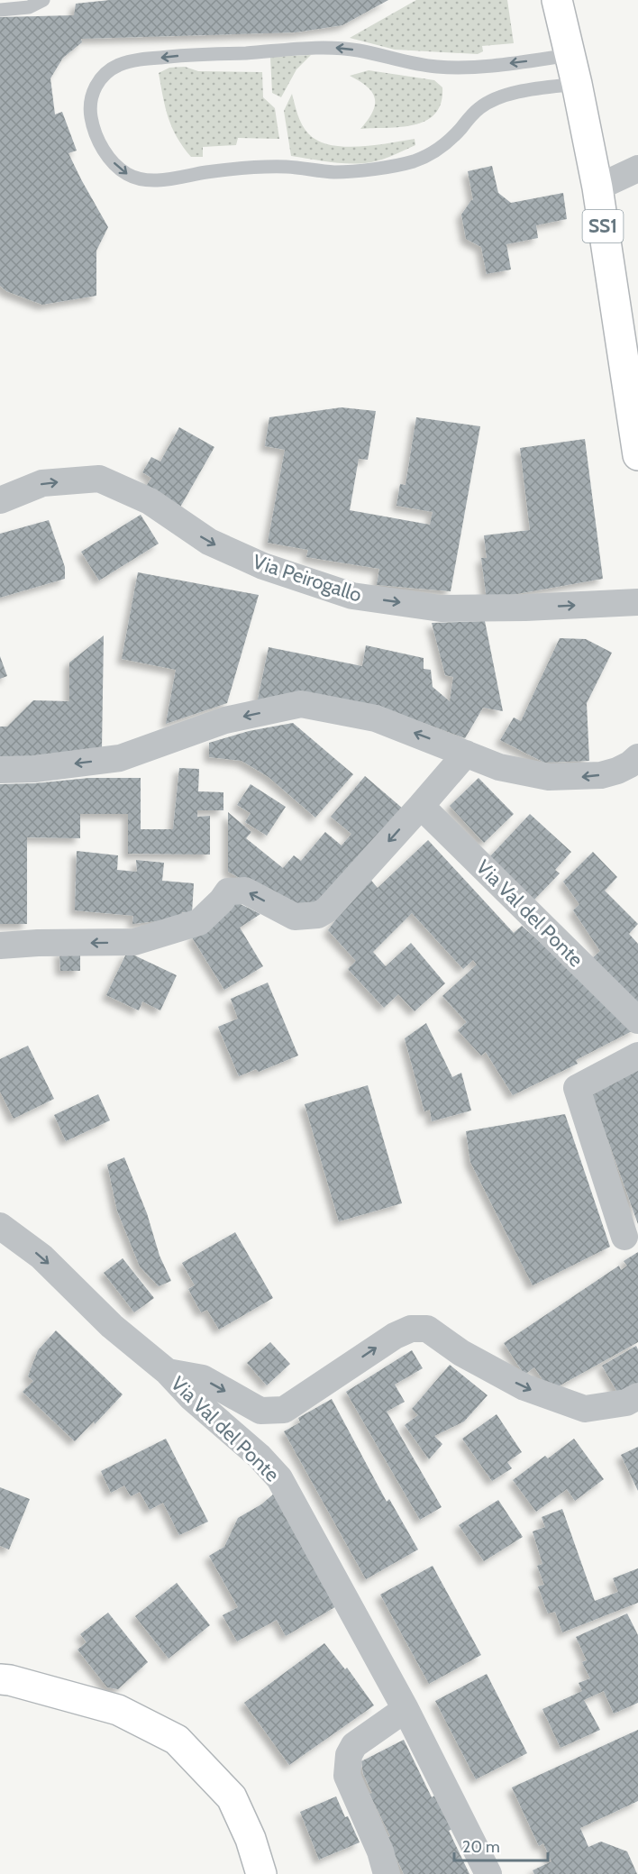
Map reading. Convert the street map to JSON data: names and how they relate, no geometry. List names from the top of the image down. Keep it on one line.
{"streets":{"main road":["SS1"],"street":["Via Peirogallo","Via Val del Ponte"]},"scale_bar":"20 m"}
